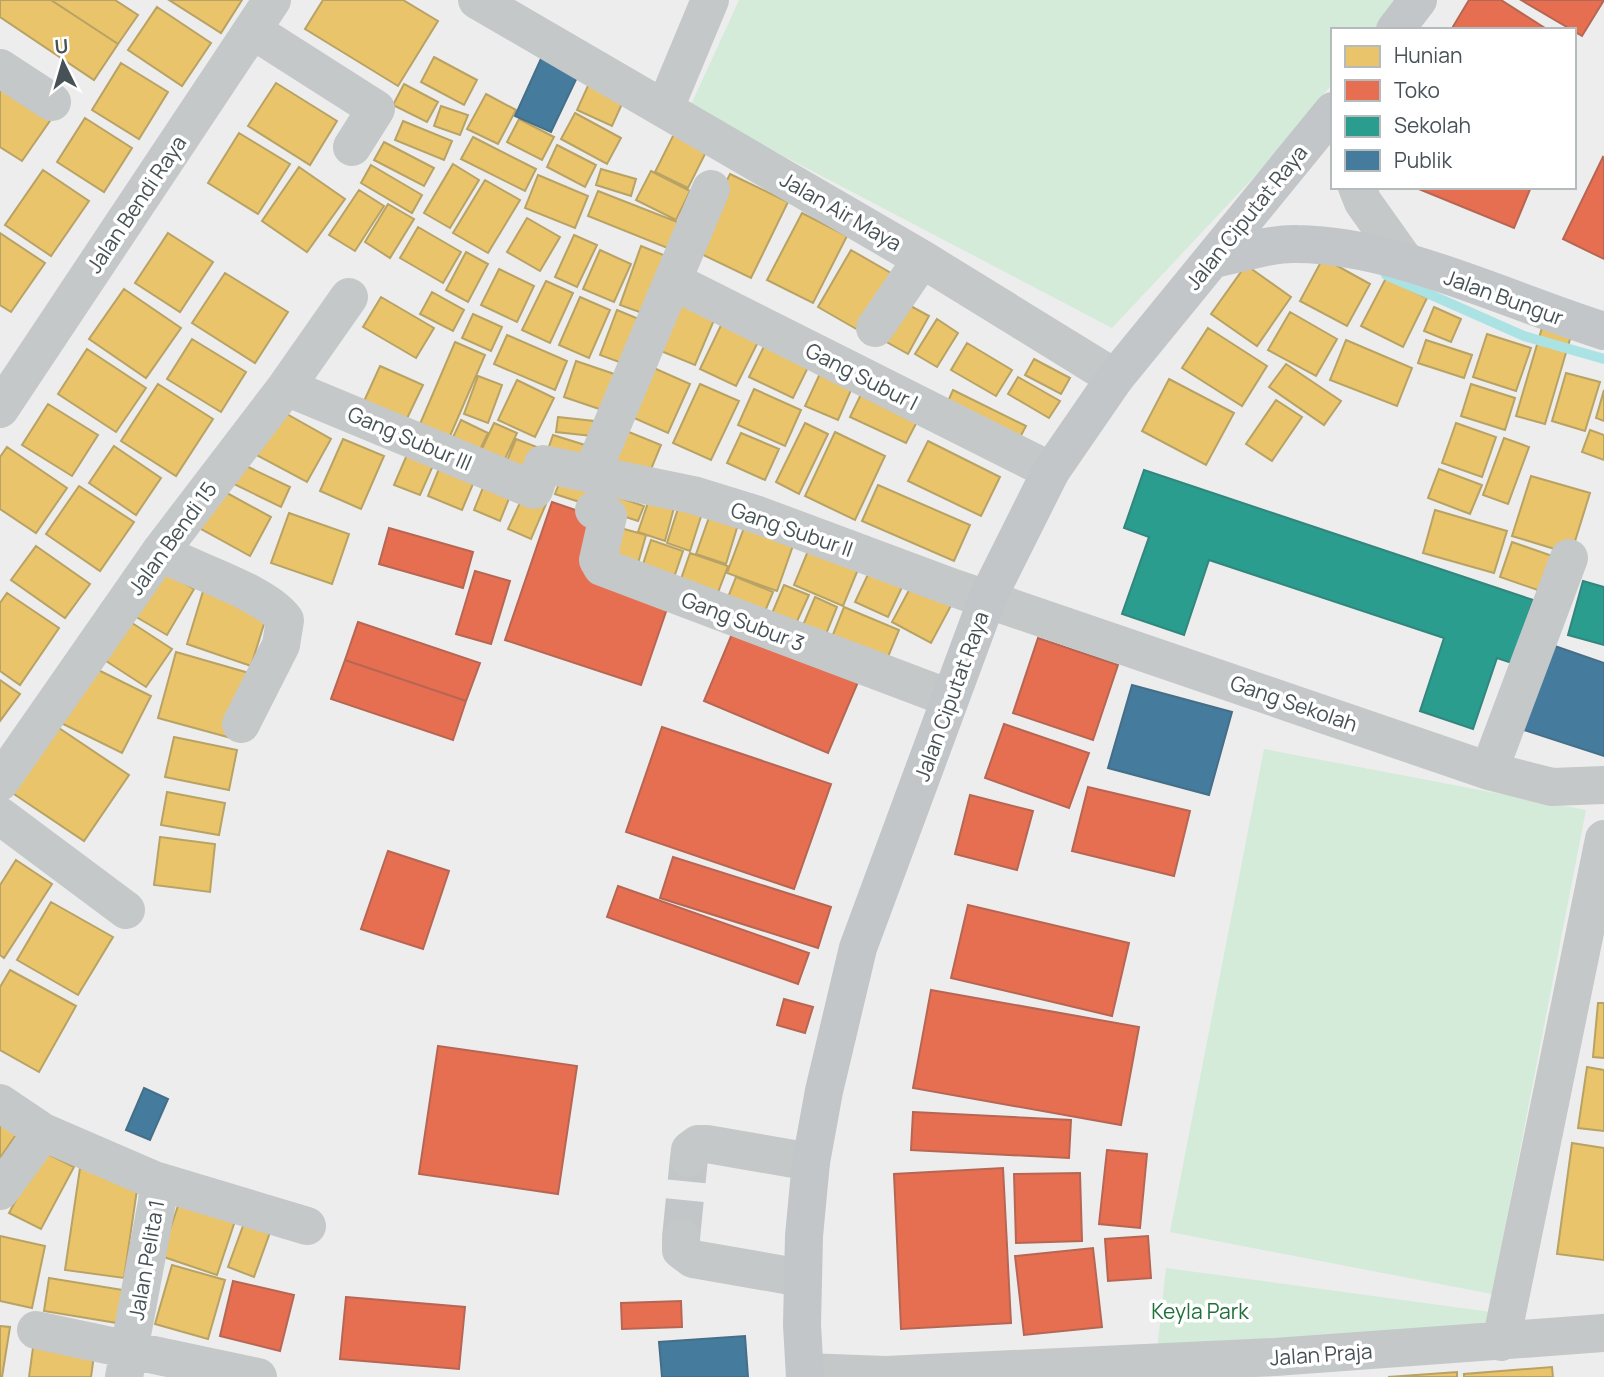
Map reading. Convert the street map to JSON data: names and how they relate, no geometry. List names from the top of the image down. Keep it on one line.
{"streets":{"main road":["Jalan Ciputat Raya","Jalan Bungur"],"street":["Jalan Bendi Raya","Jalan Air Maya","Gang Subur I","Gang Subur III","Gang Subur II","Jalan Bendi 15","Gang Subur 3","Gang Sekolah","Jalan Pelita 1","Jalan Praja"]},"crossings":[["Jalan Air Maya","Jalan Ciputat Raya"],["Jalan Ciputat Raya","Jalan Bungur"],["Jalan Ciputat Raya","Gang Subur I"],["Jalan Ciputat Raya","Gang Subur II"],["Jalan Ciputat Raya","Gang Subur 3"],["Jalan Ciputat Raya","Gang Sekolah"],["Jalan Ciputat Raya","Jalan Praja"],["Gang Subur III","Gang Subur II"],["Gang Subur III","Jalan Bendi 15"],["Gang Subur II","Gang Subur 3"],["Gang Subur II","Gang Sekolah"]],"parks":["Keyla Park"],"legend":["Hunian","Toko","Sekolah","Publik"],"north":"top"}
